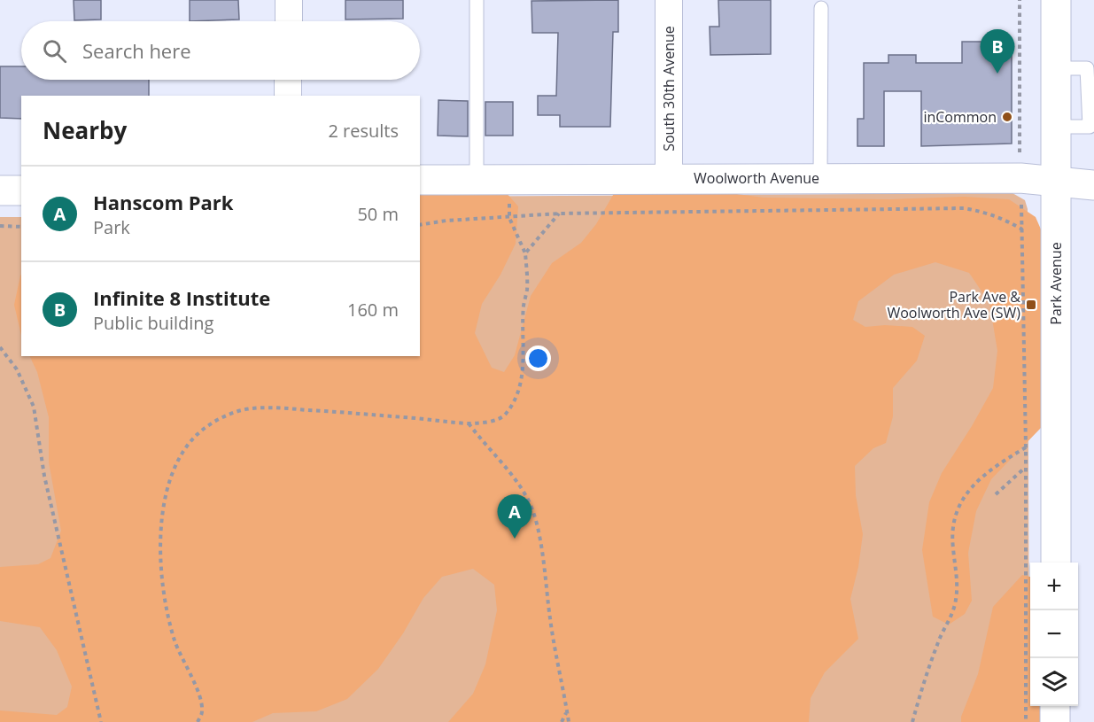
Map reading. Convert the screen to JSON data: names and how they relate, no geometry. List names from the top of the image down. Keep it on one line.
{"streets":{"street":["South 30th Avenue","Woolworth Avenue","Park Avenue"]},"crossings":[["South 30th Avenue","Woolworth Avenue"],["Woolworth Avenue","Park Avenue"]],"places":{"other":["inCommon"],"transit":["Park Ave & Woolworth Ave (SW)"]},"page":{"search":"Search here","pins":["B","A"],"heading":["Nearby","2 results"],"list":[{"mark":"A","name":"Hanscom Park","note":"Park","value":"50 m"},{"mark":"B","name":"Infinite 8 Institute","note":"Public building","value":"160 m"}],"map_buttons":["+","−"]}}
